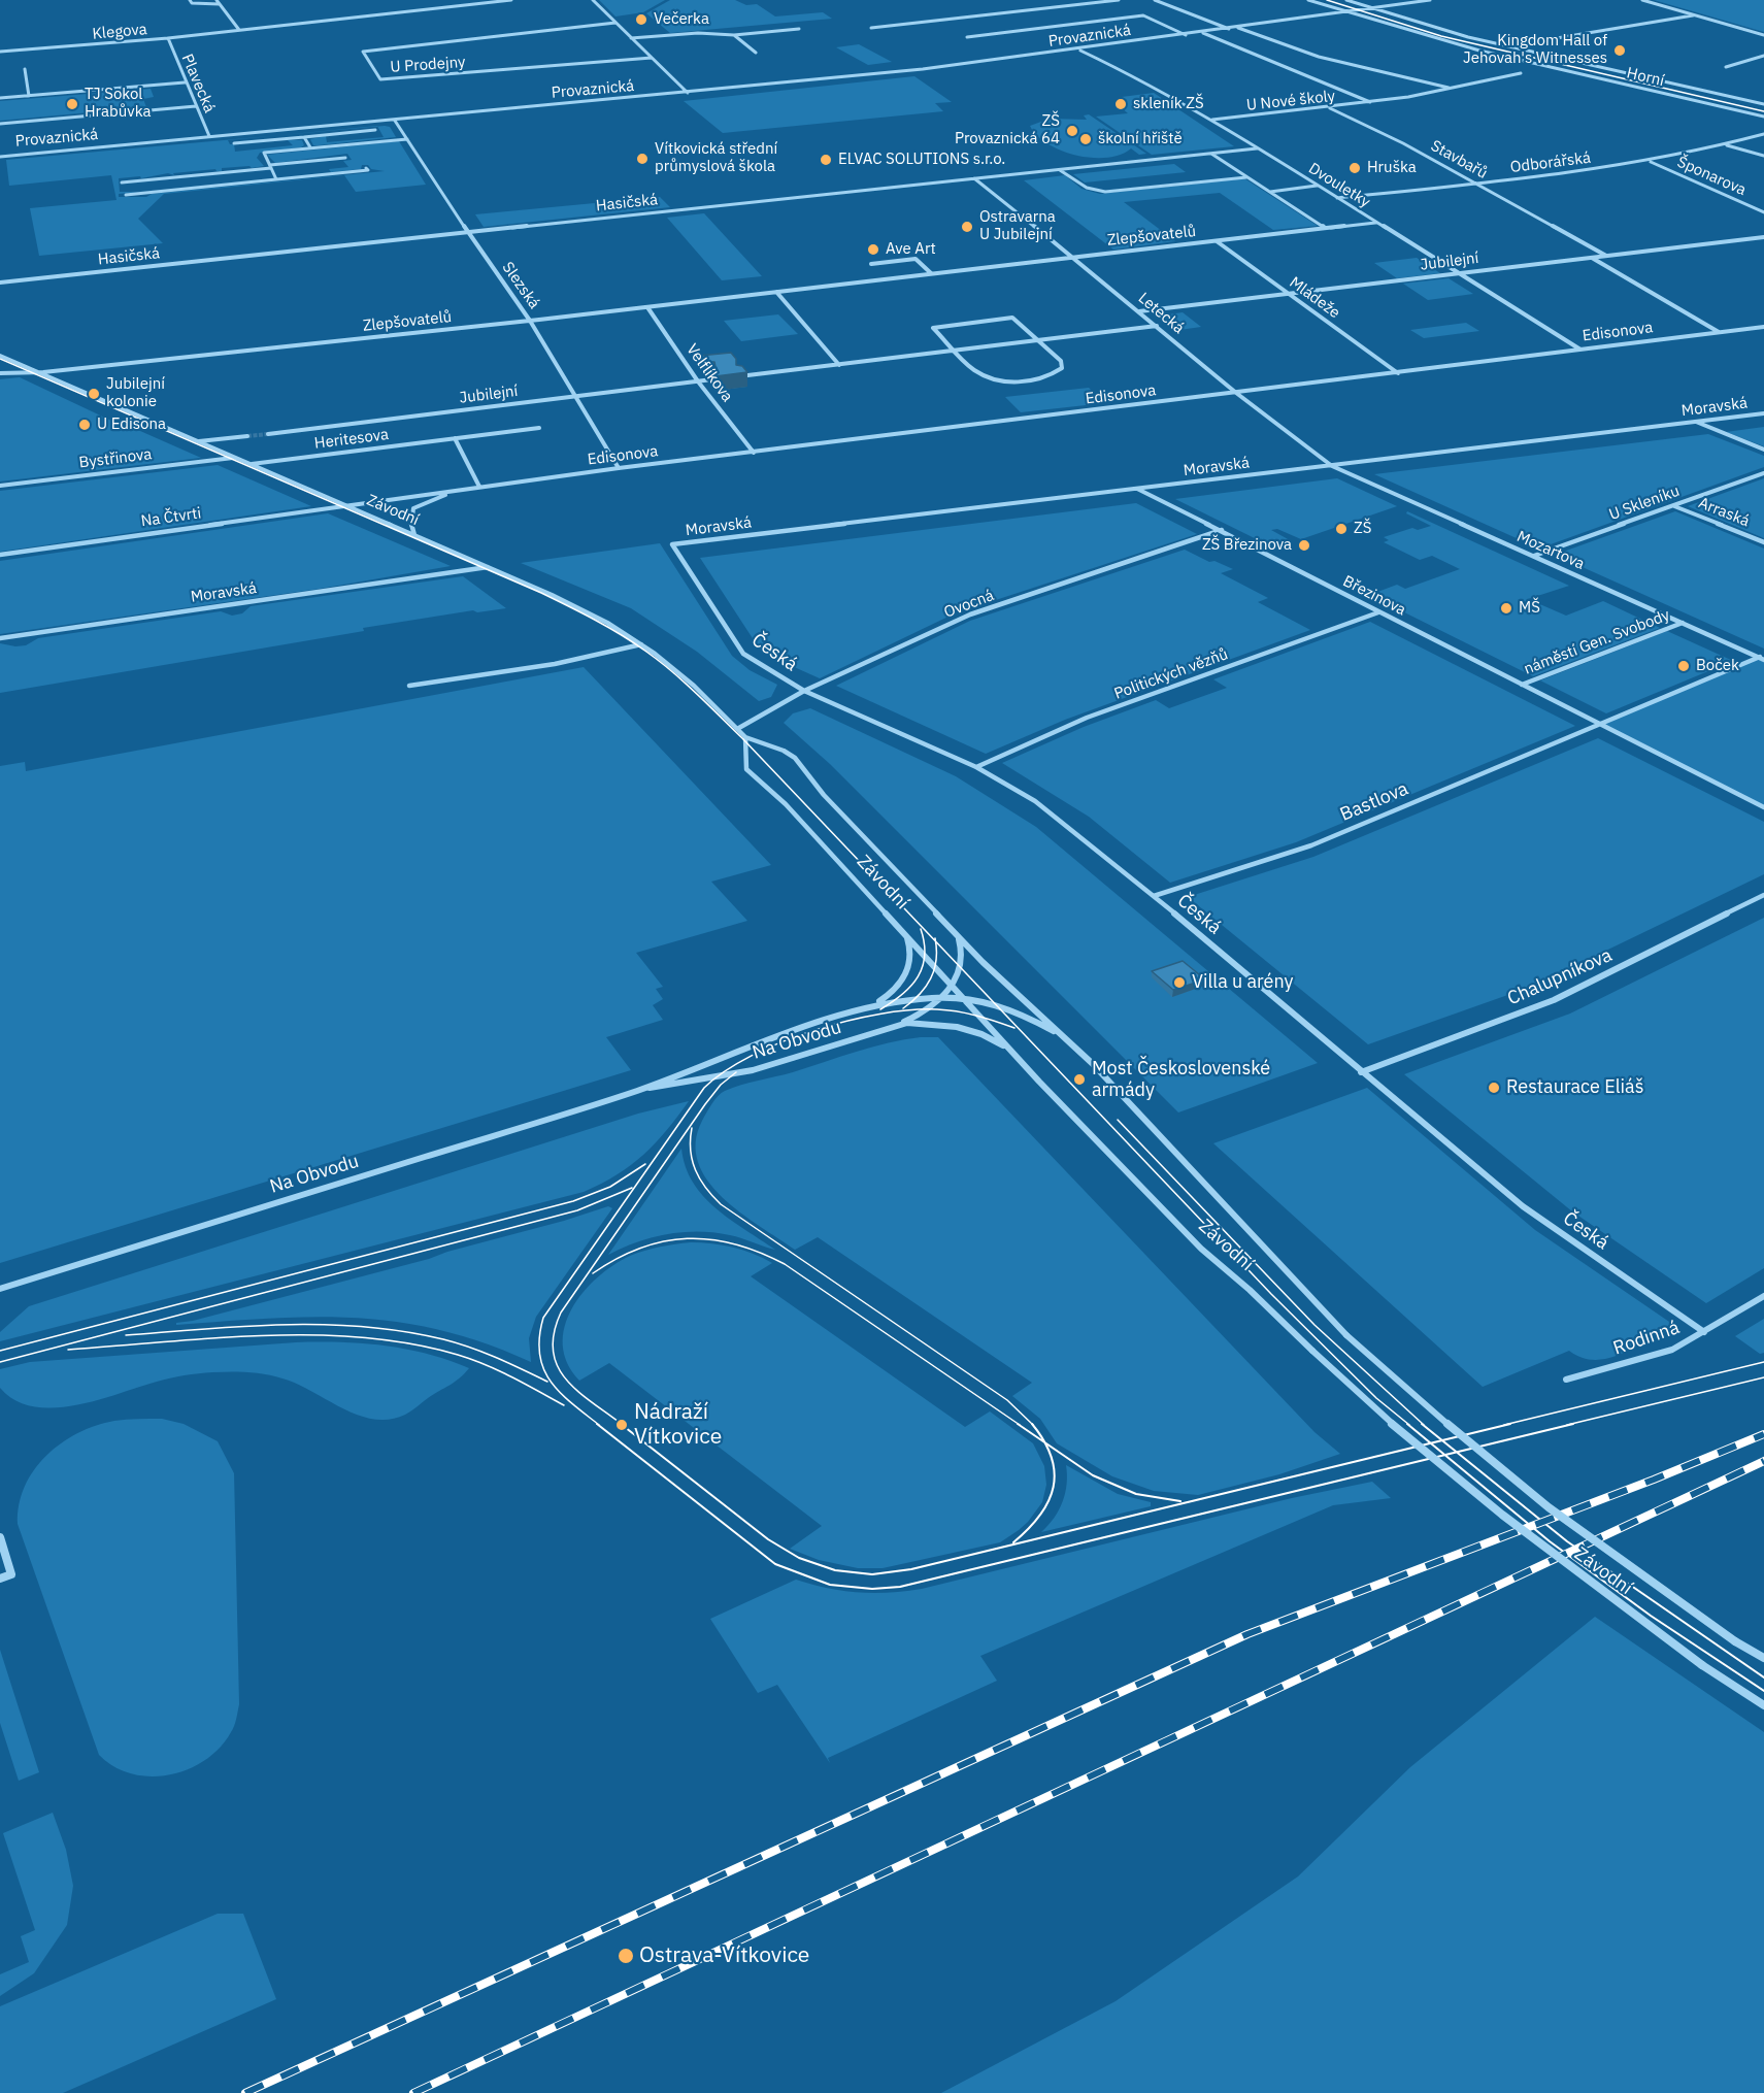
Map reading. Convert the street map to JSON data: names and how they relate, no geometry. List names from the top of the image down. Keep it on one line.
{"streets":{"street":["Klegova","Provaznická","U Prodejny","Horní","Plavecká","U Nové školy","Stavbařů","Odborářská","Šponarova","Dvouletky","Hasičská","Zlepšovatelů","Jubilejní","Slezská","Mládeže","Letecká","Edisonova","Velflíkova","Moravská","Heritesova","Bystřinova","U Skleníku","Závodní","Arraská","Na Čtvrti","Mozartova","Březinova","Ovocná","náměstí Gen. Svobody","Česká","Politických vězňů","Bastlova","Chalupníkova","Na Obvodu","Rodinná"]},"crossings":[["Klegova","Plavecká"],["Provaznická","Horní"],["Provaznická","Plavecká"],["Provaznická","U Nové školy"],["Provaznická","Dvouletky"],["Provaznická","Slezská"],["U Nové školy","Stavbařů"],["U Nové školy","Dvouletky"],["Stavbařů","Odborářská"],["Stavbařů","Jubilejní"],["Odborářská","Šponarova"],["Odborářská","Dvouletky"],["Dvouletky","Hasičská"],["Dvouletky","Zlepšovatelů"],["Dvouletky","Jubilejní"],["Dvouletky","Edisonova"],["Hasičská","Slezská"],["Hasičská","Letecká"],["Zlepšovatelů","Slezská"],["Zlepšovatelů","Mládeže"],["Zlepšovatelů","Letecká"],["Zlepšovatelů","Velflíkova"],["Zlepšovatelů","Závodní"],["Jubilejní","Slezská"],["Jubilejní","Mládeže"],["Jubilejní","Letecká"],["Jubilejní","Velflíkova"],["Slezská","Edisonova"],["Mládeže","Edisonova"],["Letecká","Edisonova"],["Letecká","Moravská"],["Letecká","Mozartova"],["Edisonova","Velflíkova"],["Edisonova","Závodní"],["Edisonova","Na Čtvrti"],["Moravská","Závodní"],["Moravská","Mozartova"],["Moravská","Březinova"],["Moravská","Česká"],["Heritesova","Závodní"],["Bystřinova","Závodní"],["U Skleníku","Arraská"],["U Skleníku","Mozartova"],["Závodní","Na Čtvrti"],["Závodní","Ovocná"],["Závodní","Na Obvodu"],["Mozartova","náměstí Gen. Svobody"],["Mozartova","Bastlova"],["Březinova","Ovocná"],["Březinova","náměstí Gen. Svobody"],["Březinova","Politických vězňů"],["Březinova","Bastlova"],["Ovocná","Česká"],["Česká","Politických vězňů"],["Česká","Bastlova"],["Česká","Chalupníkova"],["Česká","Rodinná"]],"places":["Večerka","Kingdom Hall of Jehovah's Witnesses","TJ Sokol Hrabůvka","skleník ZŠ","ZŠ Provaznická 64","školní hřiště","Vítkovická střední průmyslová škola","ELVAC SOLUTIONS s.r.o.","Hruška","Ostravarna U Jubilejní","Ave Art","Jubilejní kolonie","U Edisona","ZŠ","ZŠ Březinova","MŠ","Boček","Villa u arény","Most Československé armády","Restaurace Eliáš","Nádraží Vítkovice","Ostrava-Vítkovice"]}
